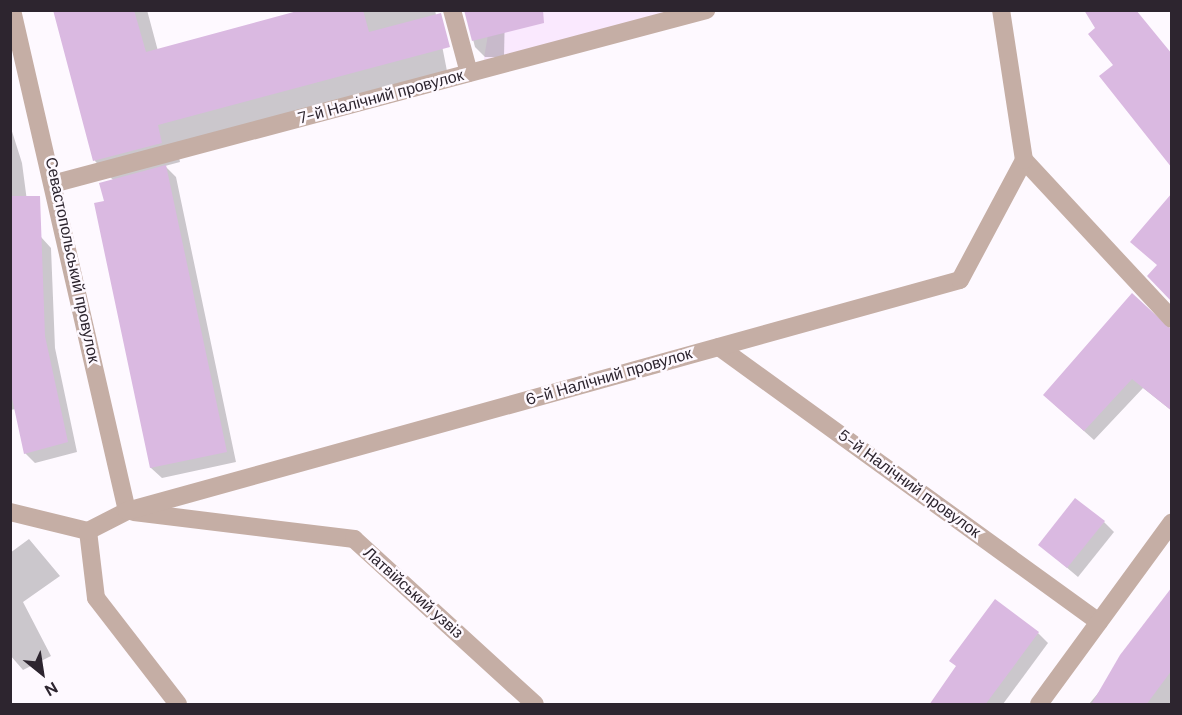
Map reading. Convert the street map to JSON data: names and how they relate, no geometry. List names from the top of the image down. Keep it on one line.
{"streets":{"street":["7-й Налічний провулок","Севастопольський провулок","6-й Налічний провулок","5-й Налічний провулок","Латвійський узвіз"]},"crossings":[["7-й Налічний провулок","Севастопольський провулок"],["Севастопольський провулок","6-й Налічний провулок"],["Севастопольський провулок","Латвійський узвіз"],["6-й Налічний провулок","5-й Налічний провулок"],["6-й Налічний провулок","Латвійський узвіз"]],"north":"bottom right"}
